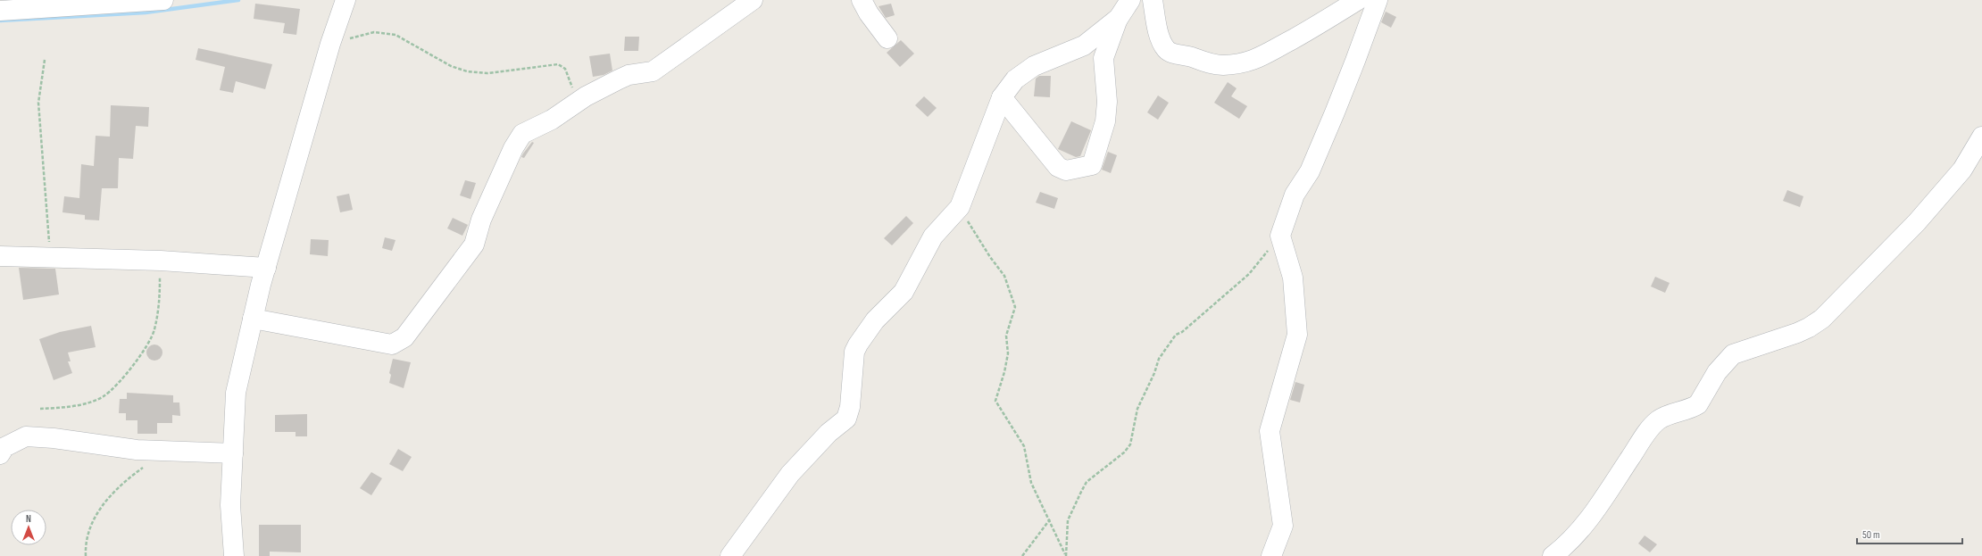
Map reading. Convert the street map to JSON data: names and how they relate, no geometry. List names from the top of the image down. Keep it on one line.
{"scale_bar":"50 m","north":"top"}
